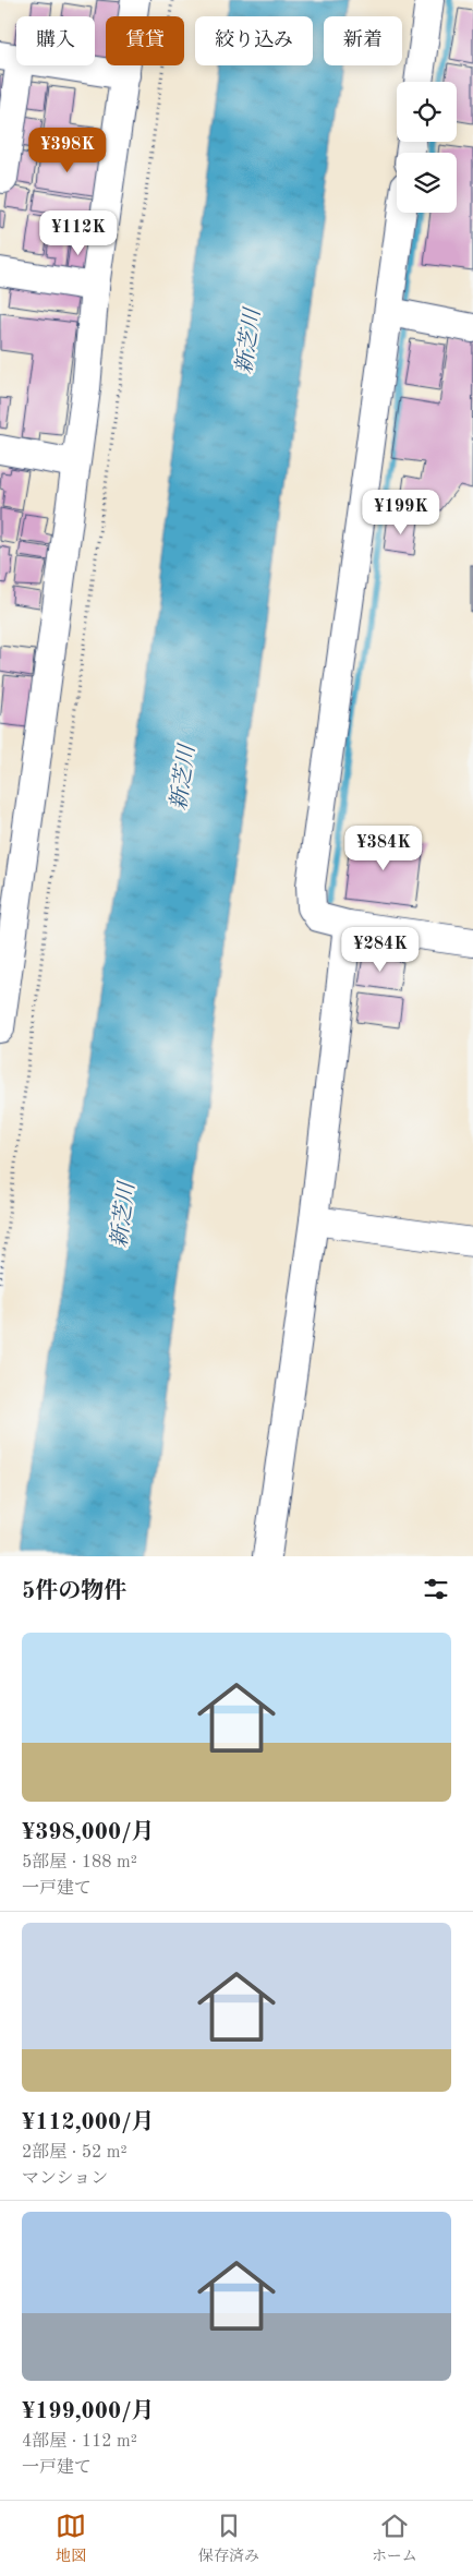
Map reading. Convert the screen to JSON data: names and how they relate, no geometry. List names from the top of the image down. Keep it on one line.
{"water":["新芝川"],"page":{"chip":["購入","賃貸","絞り込み","新着"],"price":["¥398K","¥112K","¥199K","¥384K","¥284K"],"heading":"5件の物件","list":[{"name":"¥398,000/月","note":"5部屋 · 188 m² · 一戸建て"},{"name":"¥112,000/月","note":"2部屋 · 52 m² · マンション"},{"name":"¥199,000/月","note":"4部屋 · 112 m² · 一戸建て"}],"tabs":["地図","保存済み","ホーム"]}}
